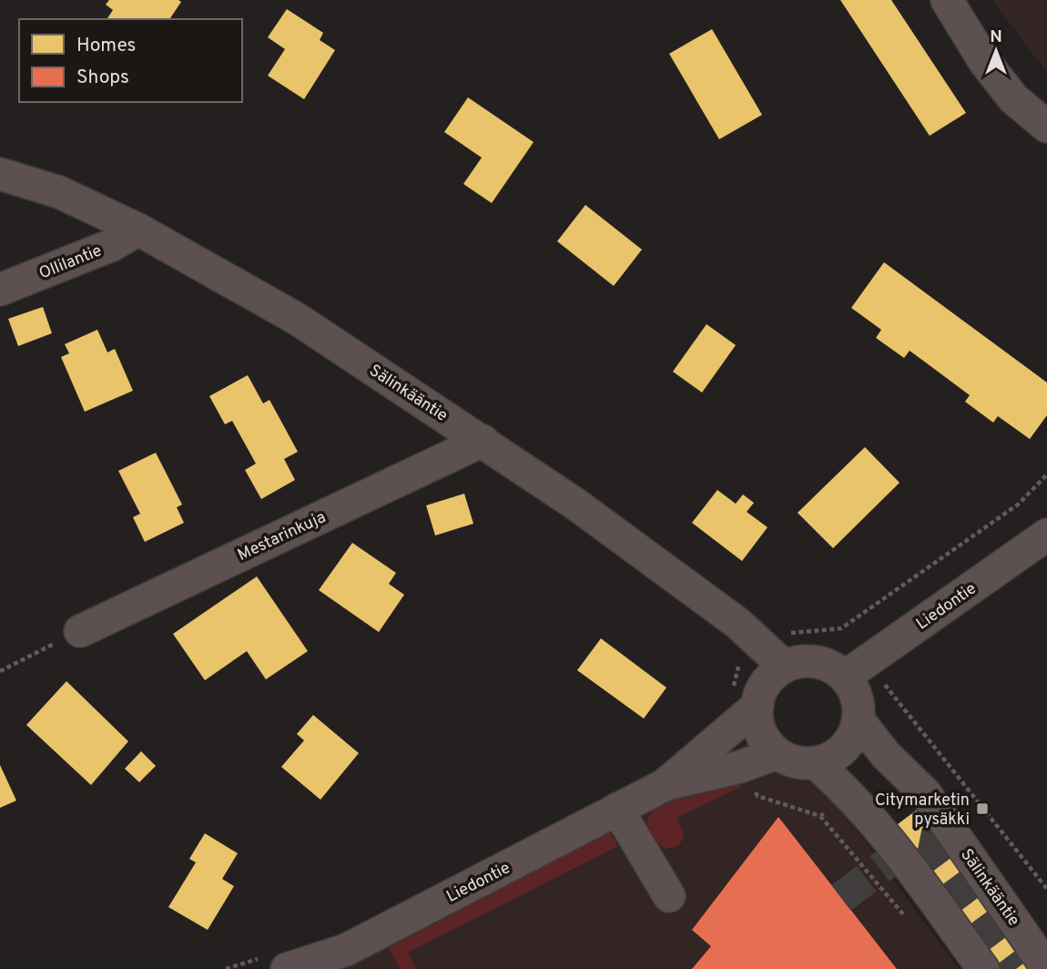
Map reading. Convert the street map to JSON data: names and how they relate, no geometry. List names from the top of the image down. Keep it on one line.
{"streets":{"street":["Ollilantie","Sälinkääntie","Mestarinkuja","Liedontie"]},"crossings":[["Ollilantie","Sälinkääntie"],["Sälinkääntie","Mestarinkuja"],["Sälinkääntie","Liedontie"]],"places":{"transit":["Citymarketin pysäkki"]},"legend":["Homes","Shops"],"north":"top"}
